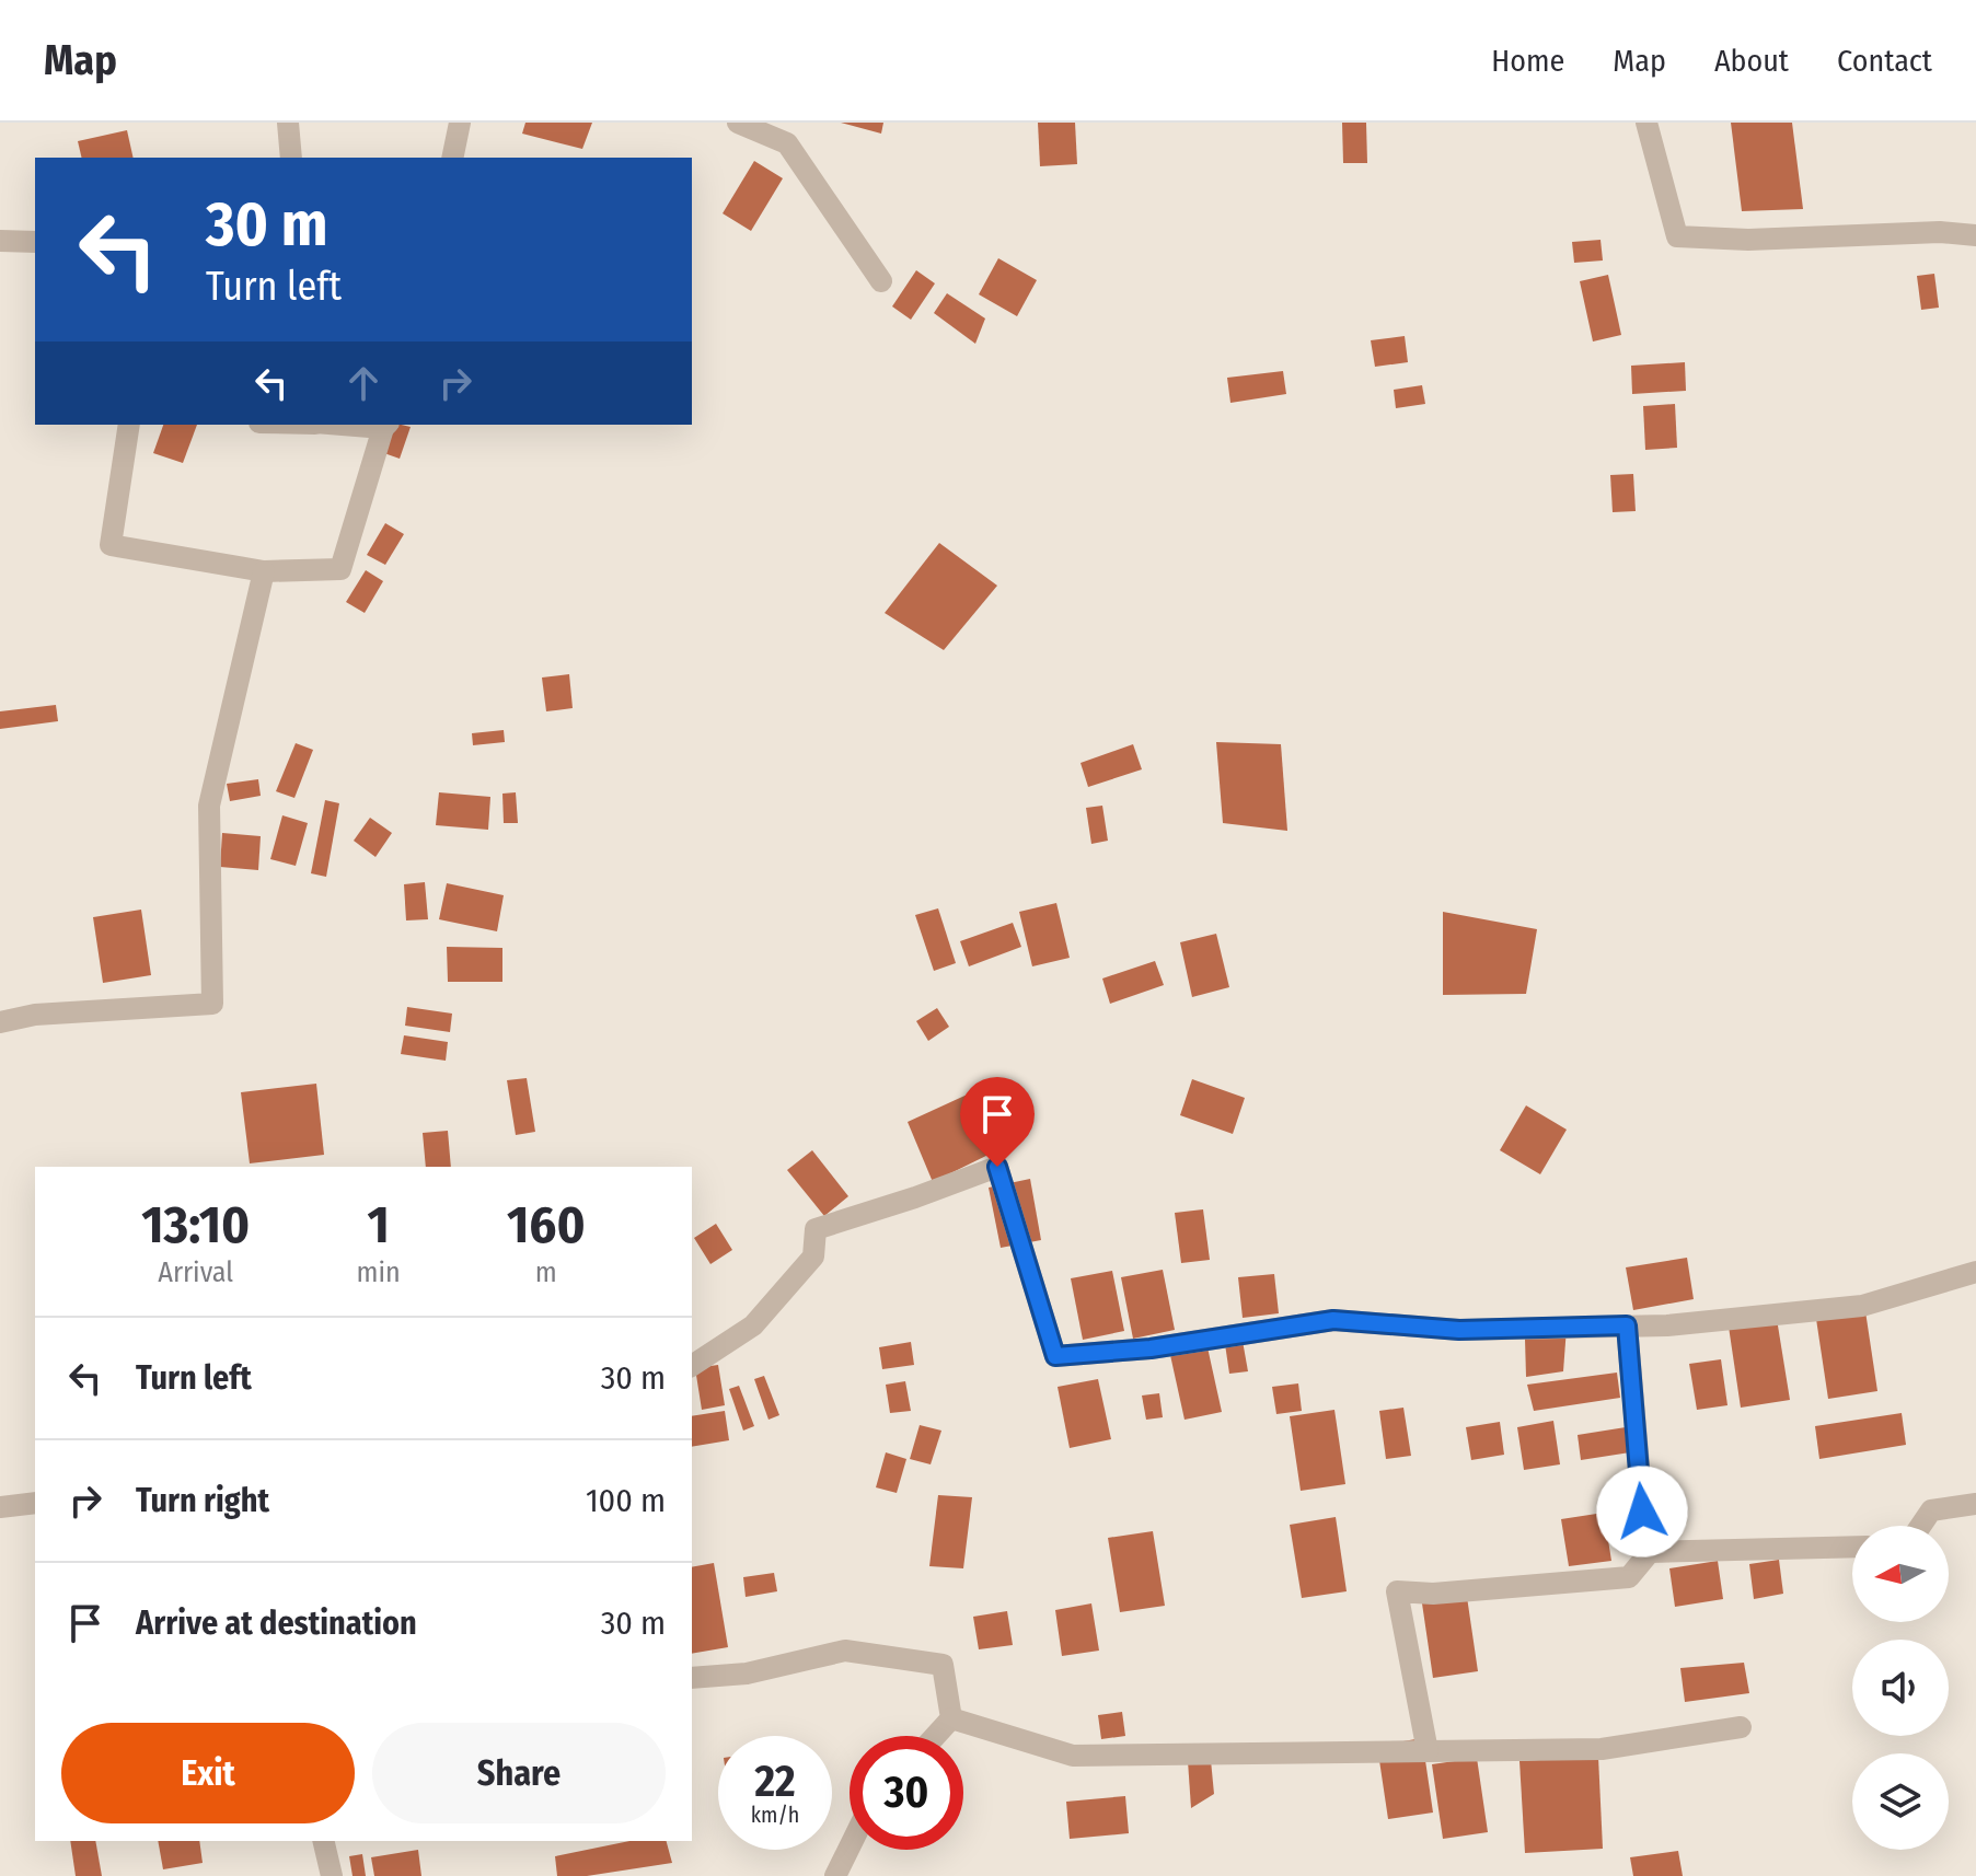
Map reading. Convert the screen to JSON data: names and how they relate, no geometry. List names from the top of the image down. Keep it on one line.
{"north":"left","page":{"header":"Map","nav":["Home","Map","About","Contact"],"turn":["30 m","Turn left"],"eta":["13:10","Arrival","1","min","160","m"],"list":[{"name":"Turn left","value":"30 m"},{"name":"Turn right","value":"100 m"},{"name":"Arrive at destination","value":"30 m"}],"buttons":["Exit","Share"],"speed":"22 km/h","limit":"30"}}
